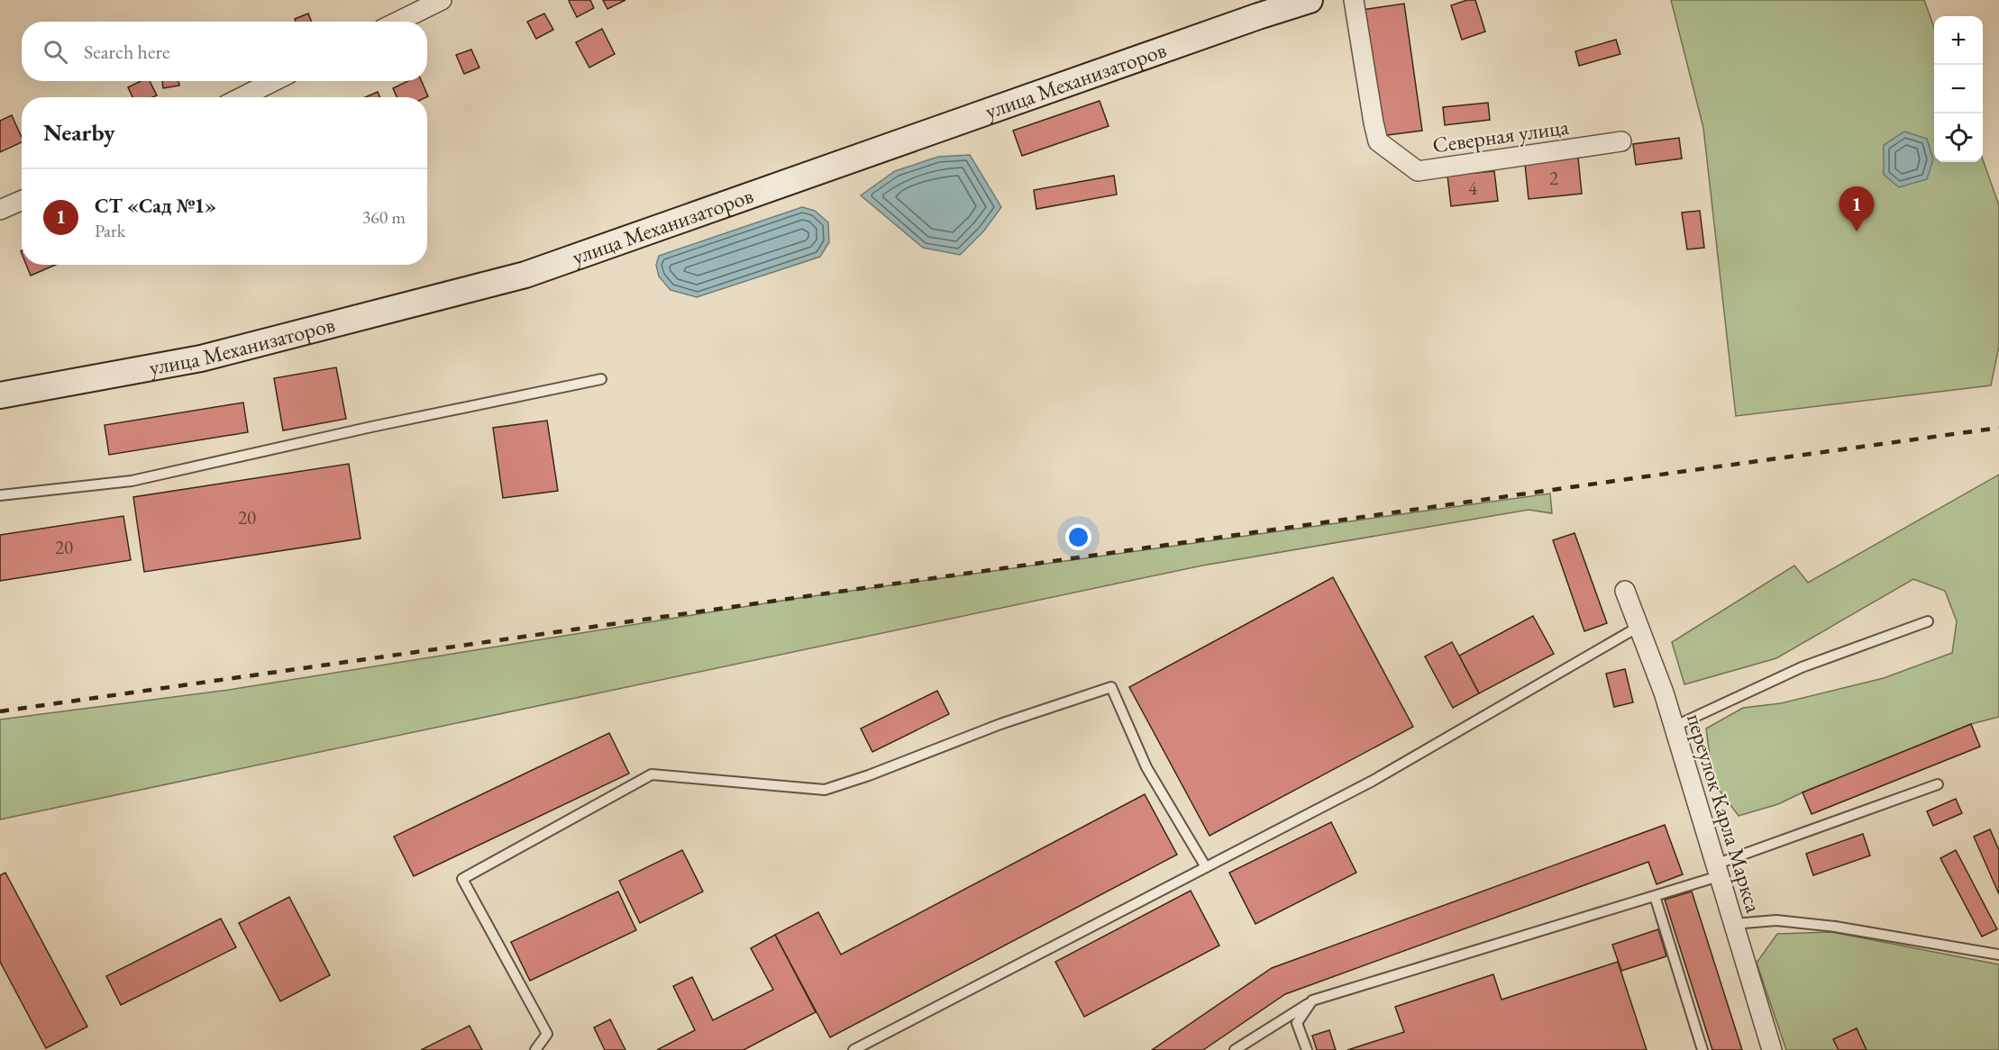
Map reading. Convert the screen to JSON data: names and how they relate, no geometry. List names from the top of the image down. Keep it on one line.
{"streets":{"street":["улица Механизаторов","Северная улица","переулок Карла Маркса"]},"house_numbers":["2","4","20","20"],"page":{"map_buttons":["+","−"],"search":"Search here","heading":"Nearby","list":[{"mark":"1","name":"СТ «Сад №1»","note":"Park","value":"360 m"}],"pins":"1"}}
